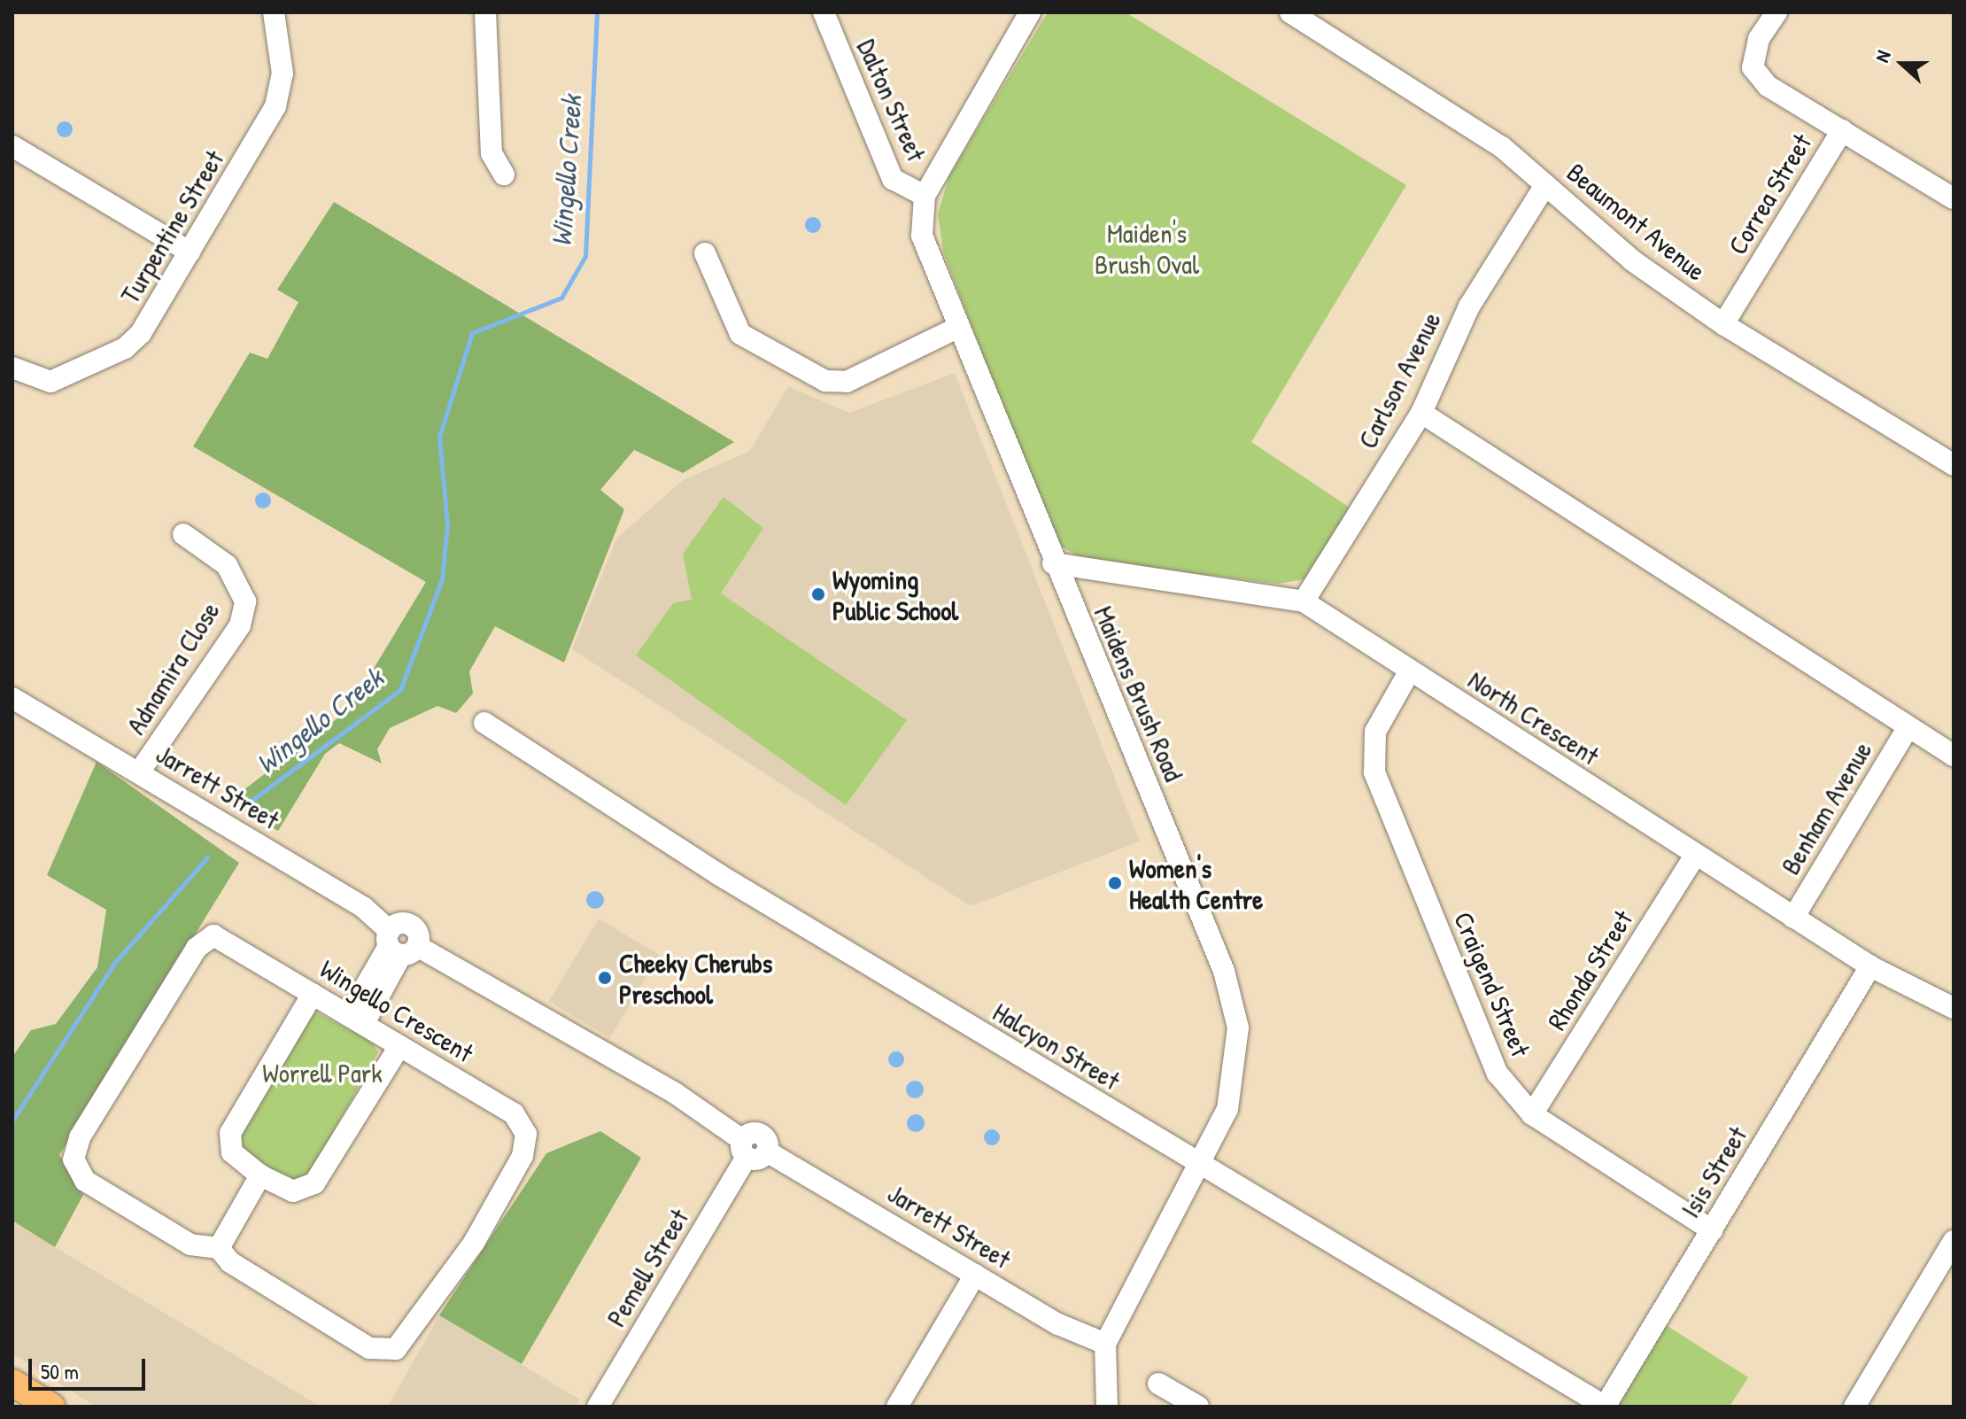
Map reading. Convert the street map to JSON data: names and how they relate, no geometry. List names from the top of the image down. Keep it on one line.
{"streets":{"street":["Dalton Street","Correa Street","Beaumont Avenue","Turpentine Street","Carlson Avenue","Adnamira Close","Maidens Brush Road","North Crescent","Jarrett Street","Benham Avenue","Rhonda Street","Craigend Street","Wingello Crescent","Halcyon Street","Isis Street","Pemell Street"]},"crossings":[["Dalton Street","Maidens Brush Road"],["Correa Street","Beaumont Avenue"],["Beaumont Avenue","Carlson Avenue"],["Carlson Avenue","North Crescent"],["Adnamira Close","Jarrett Street"],["Maidens Brush Road","North Crescent"],["Maidens Brush Road","Jarrett Street"],["Maidens Brush Road","Halcyon Street"],["North Crescent","Benham Avenue"],["North Crescent","Rhonda Street"],["North Crescent","Craigend Street"],["North Crescent","Isis Street"],["Jarrett Street","Pemell Street"],["Rhonda Street","Craigend Street"],["Craigend Street","Isis Street"],["Halcyon Street","Isis Street"]],"water":["Wingello Creek"],"parks":["Maiden's Brush Oval","Worrell Park"],"places":["Wyoming Public School","Women's Health Centre","Cheeky Cherubs Preschool"],"scale_bar":"50 m","north":"left"}
